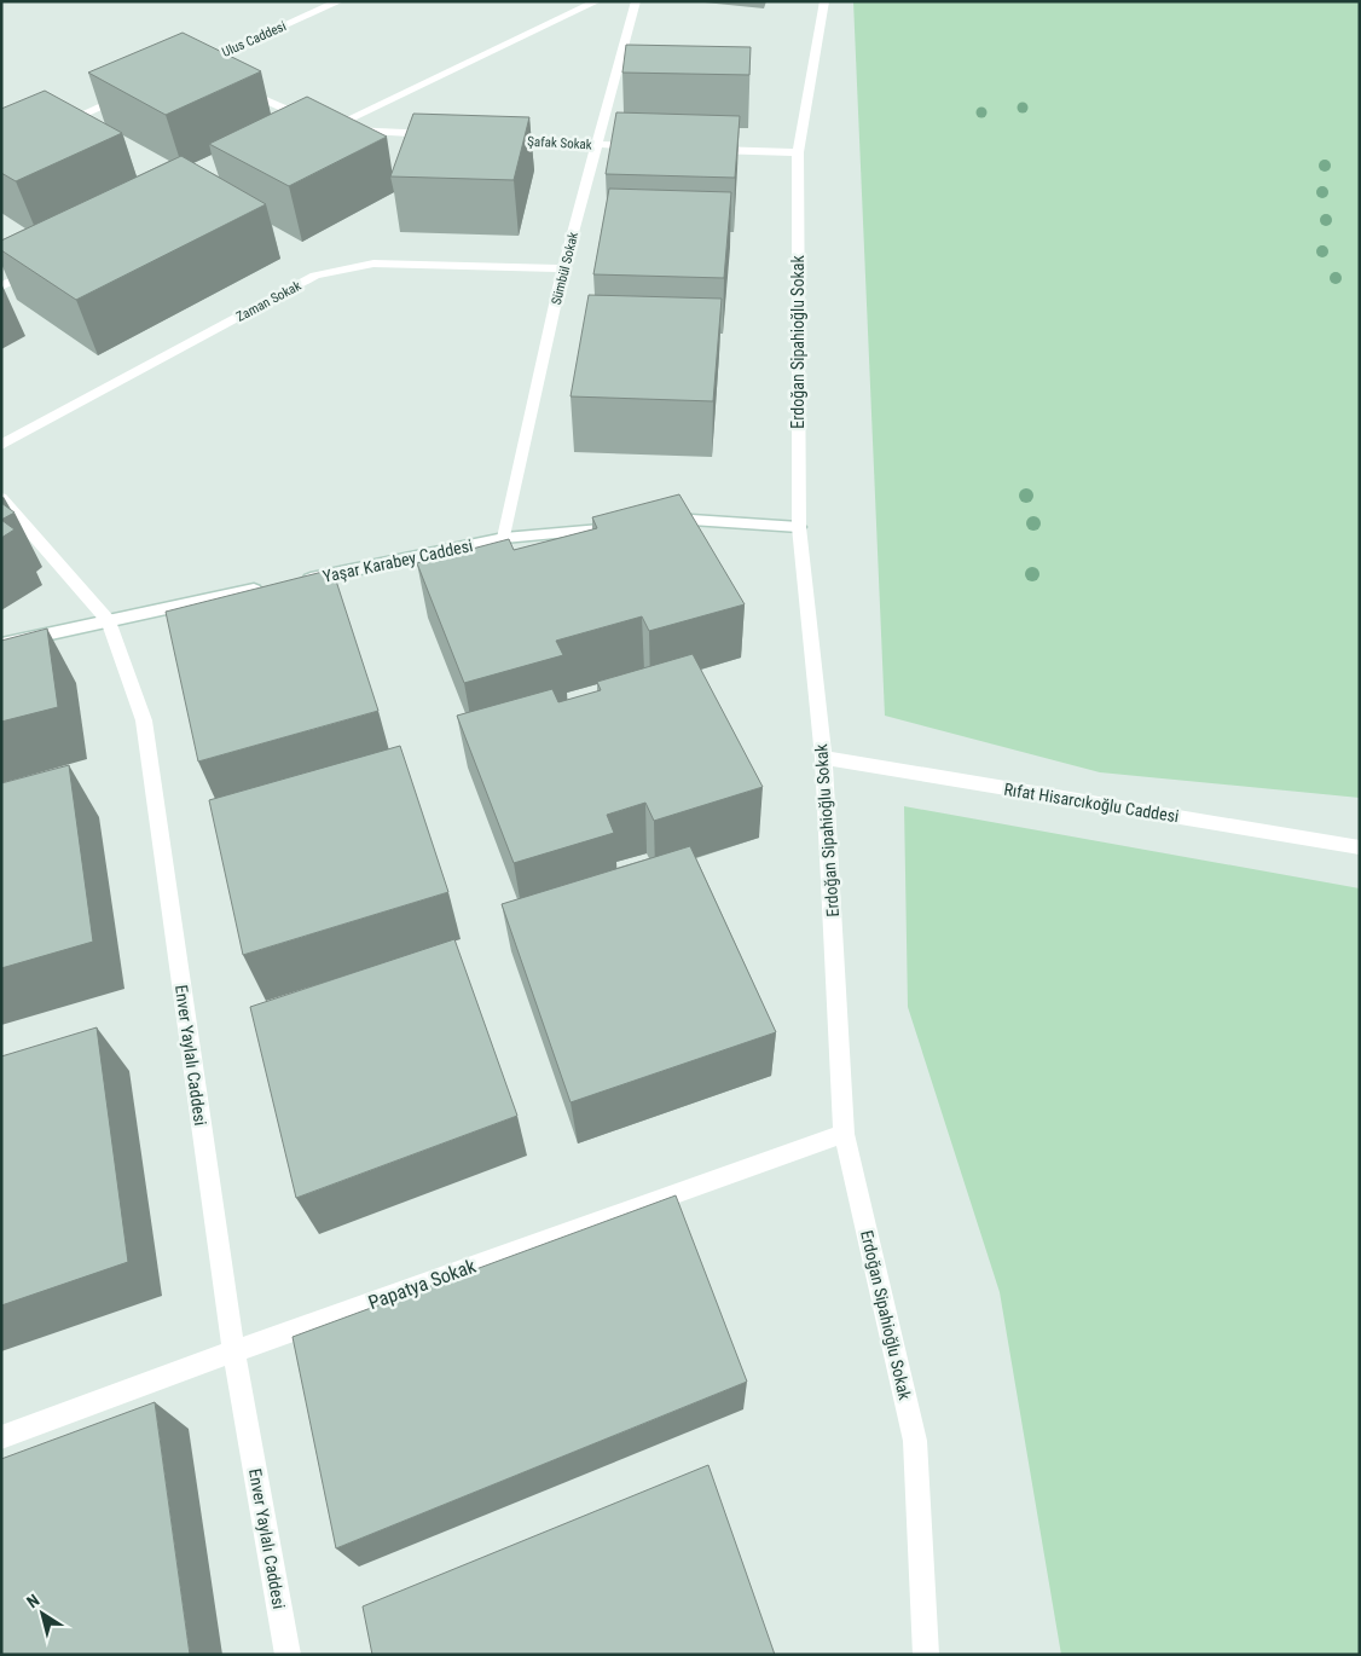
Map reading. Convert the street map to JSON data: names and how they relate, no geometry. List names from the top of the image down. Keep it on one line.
{"streets":{"street":["Ulus Caddesi","Şafak Sokak","Sümbül Sokak","Zaman Sokak","Erdoğan Sipahioğlu Sokak","Yaşar Karabey Caddesi","Rıfat Hisarcıkoğlu Caddesi","Enver Yaylalı Caddesi","Papatya Sokak"]},"crossings":[["Şafak Sokak","Sümbül Sokak"],["Sümbül Sokak","Zaman Sokak"],["Sümbül Sokak","Yaşar Karabey Caddesi"],["Erdoğan Sipahioğlu Sokak","Rıfat Hisarcıkoğlu Caddesi"],["Erdoğan Sipahioğlu Sokak","Papatya Sokak"],["Enver Yaylalı Caddesi","Papatya Sokak"]],"north":"top left"}
